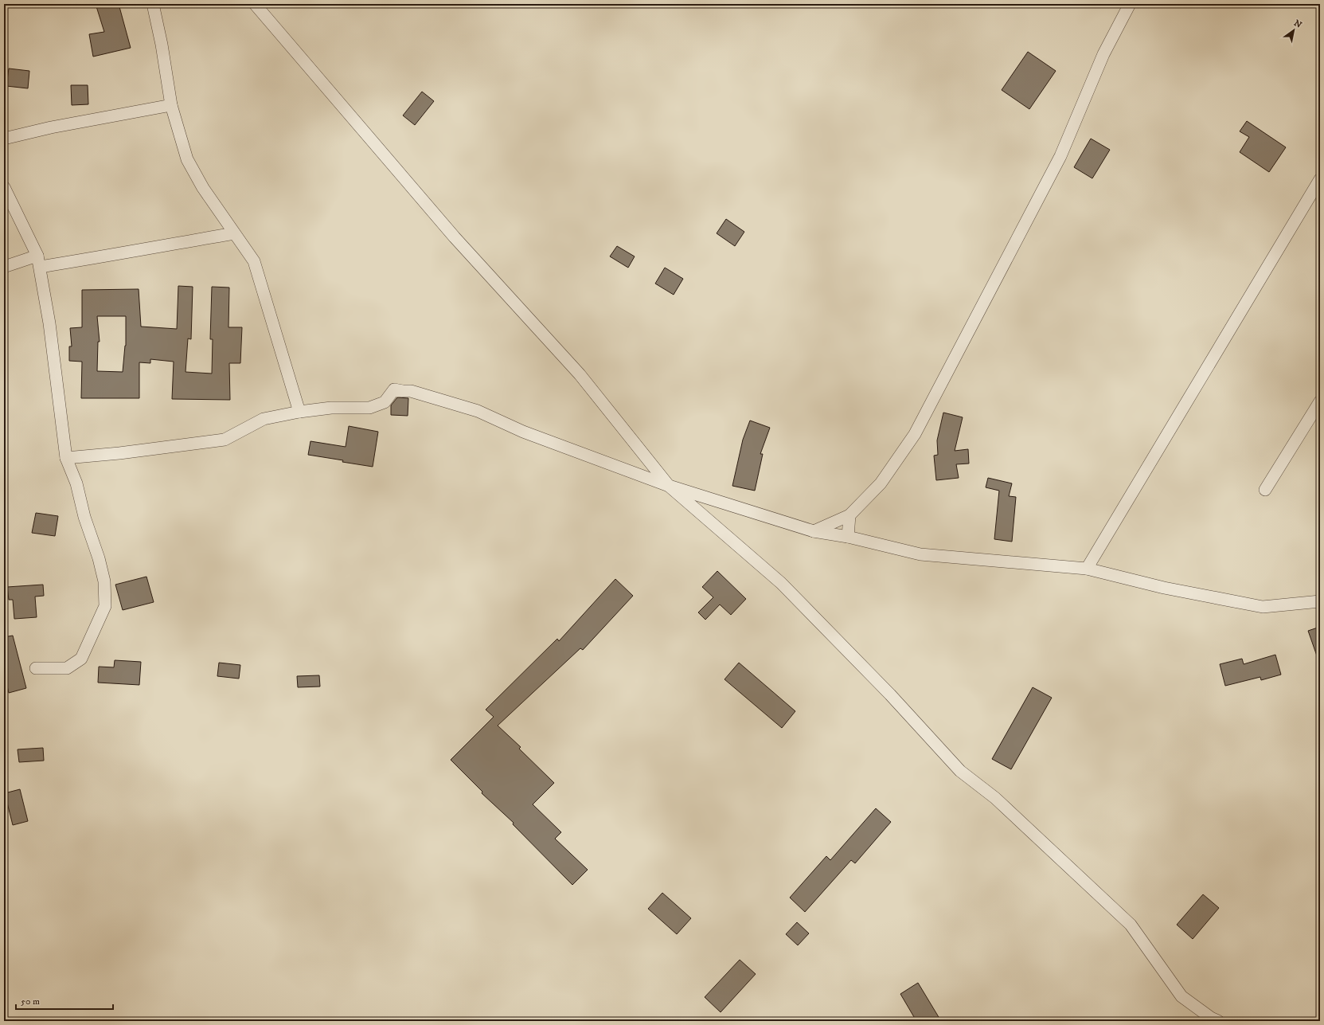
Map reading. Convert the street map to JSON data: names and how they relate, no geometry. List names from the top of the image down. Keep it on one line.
{"scale_bar":"50 m","north":"top right"}
